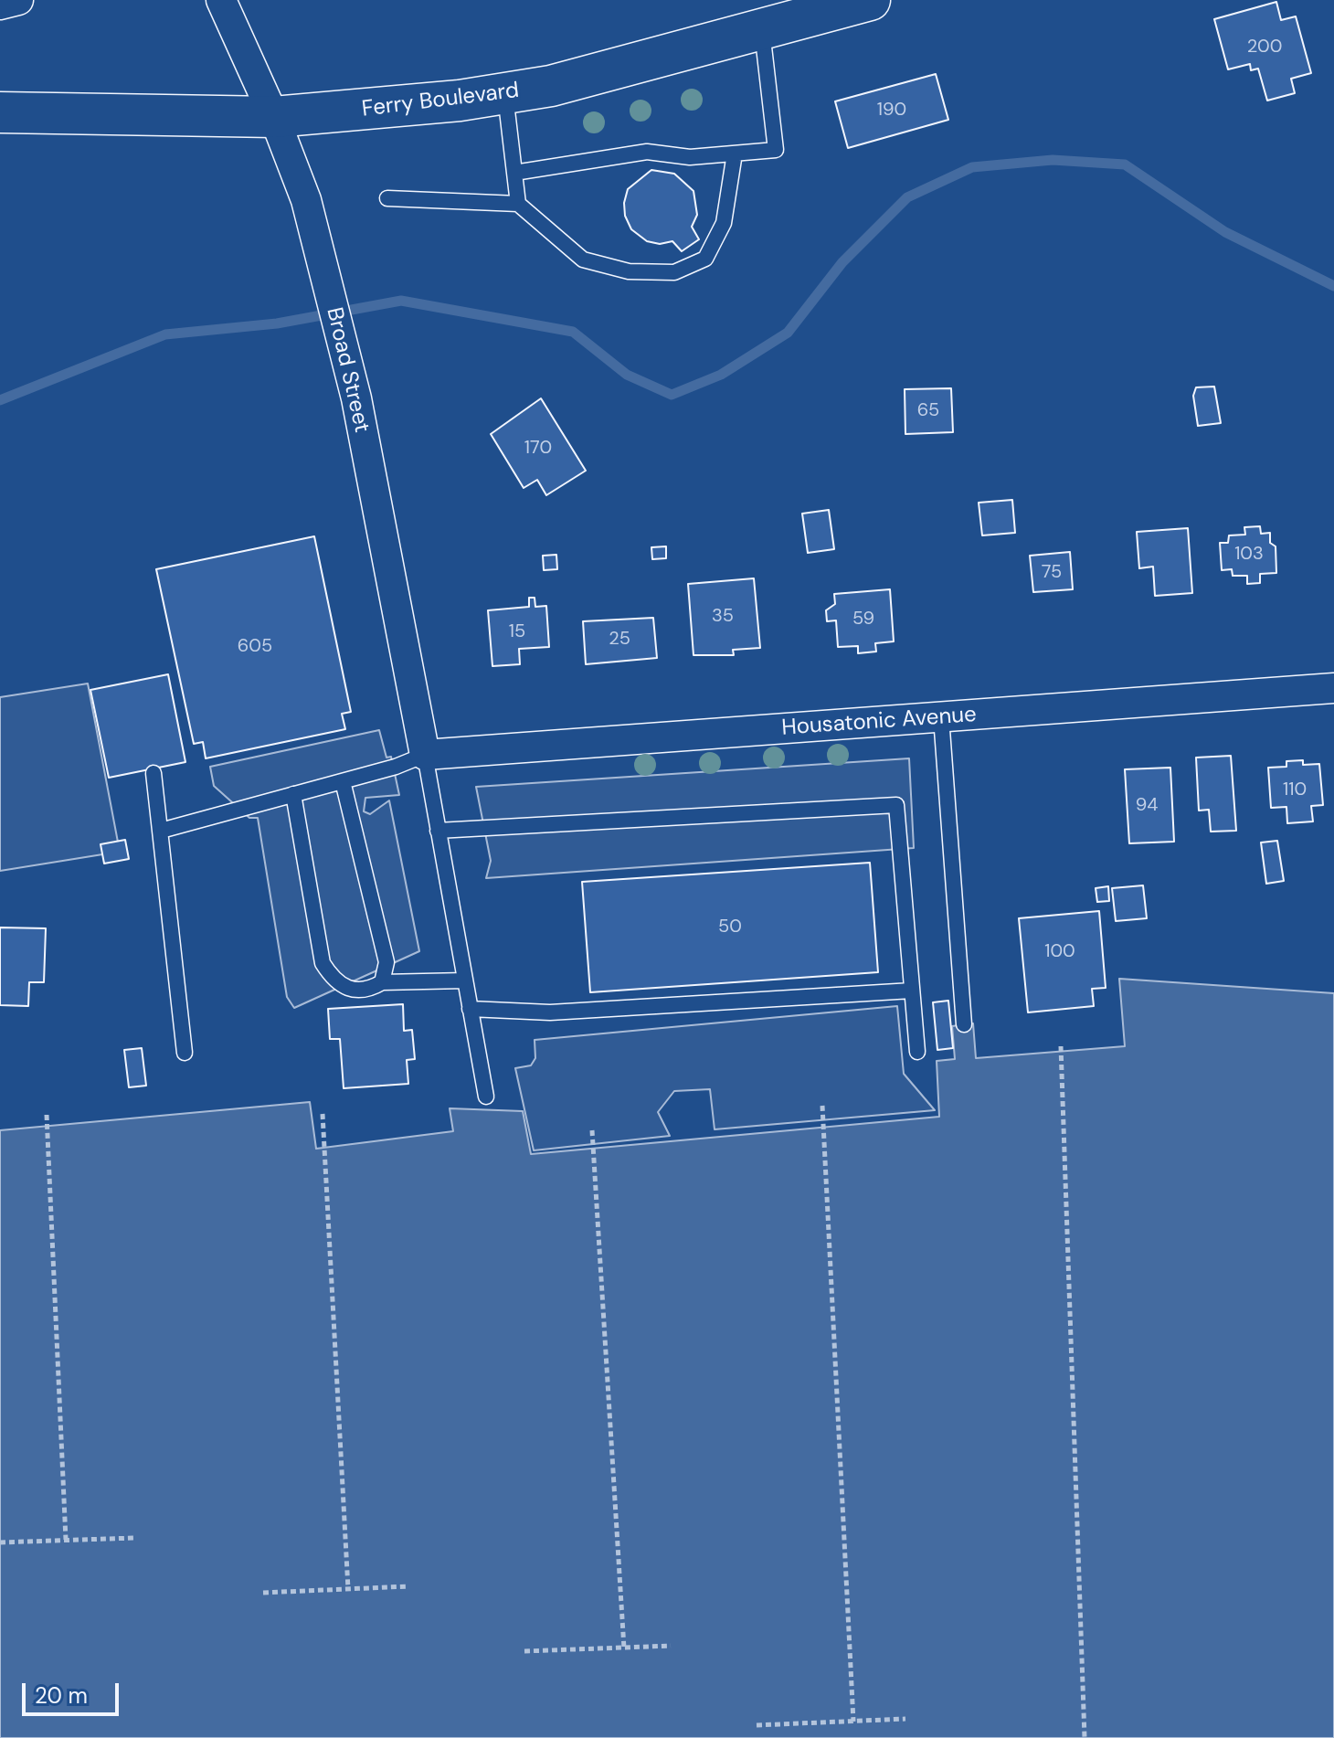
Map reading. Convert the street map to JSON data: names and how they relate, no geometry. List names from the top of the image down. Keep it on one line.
{"streets":{"main road":["Ferry Boulevard"],"street":["Broad Street","Housatonic Avenue"]},"crossings":[["Ferry Boulevard","Broad Street"],["Broad Street","Housatonic Avenue"]],"house_numbers":["200","190","65","170","103","75","35","59","15","25","605","110","94","50","100"],"scale_bar":"20 m"}
